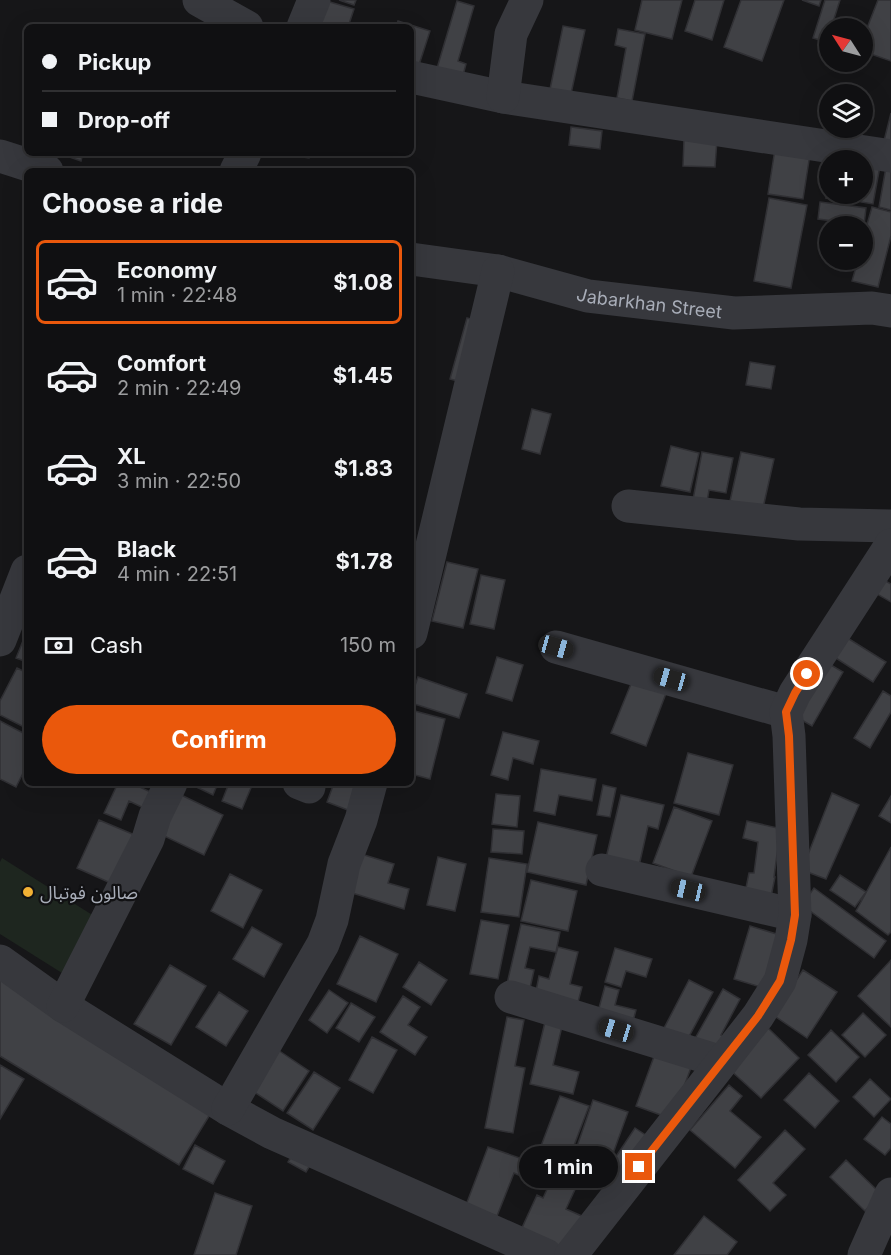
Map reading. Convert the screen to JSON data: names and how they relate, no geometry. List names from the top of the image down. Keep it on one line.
{"streets":{"street":["Jabarkhan Street"]},"places":["صالون فوتبال"],"north":"top left","page":{"map_buttons":["+","−"],"banner":["Pickup","Drop-off"],"heading":"Choose a ride","list":[{"name":"Economy","note":"1 min · 22:48","value":"$1.08"},{"name":"Comfort","note":"2 min · 22:49","value":"$1.45"},{"name":"XL","note":"3 min · 22:50","value":"$1.83"},{"name":"Black","note":"4 min · 22:51","value":"$1.78"}],"pay":["Cash","150 m"],"buttons":"Confirm","bubble":"1 min"}}
